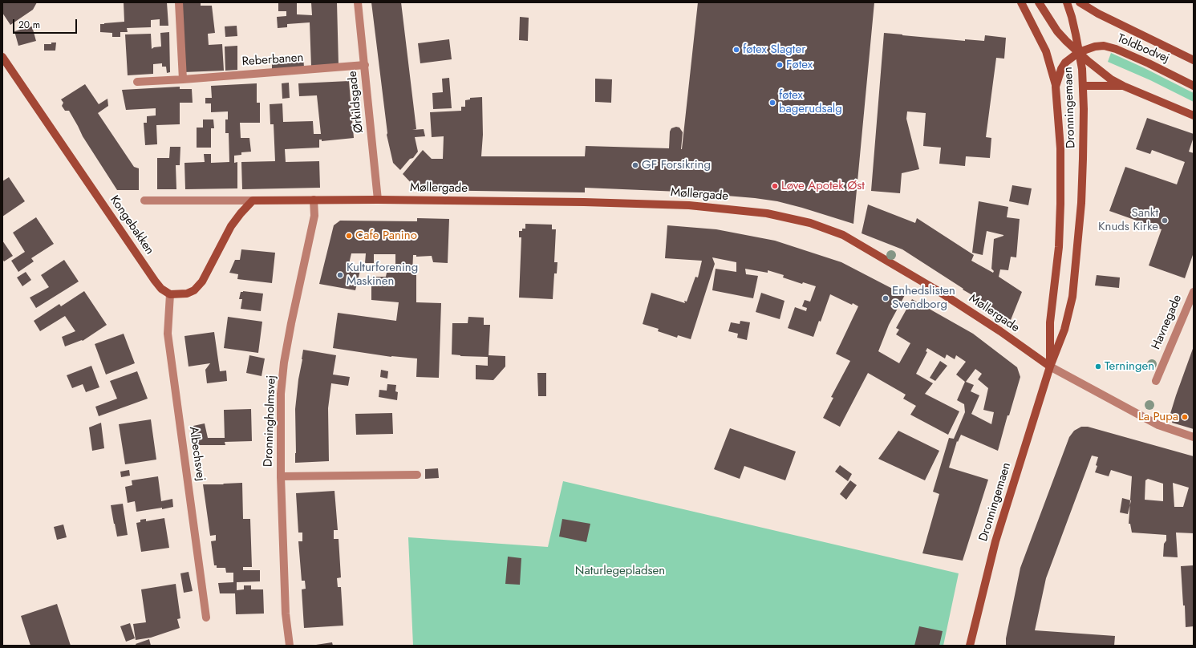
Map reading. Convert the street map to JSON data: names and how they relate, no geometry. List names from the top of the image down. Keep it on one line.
{"streets":{"street":["Toldbodvej","Reberbanen","Ørkildsgade","Dronningemaen","Møllergade","Kongebakken","Havnegade","Dronningholmsvej","Albechsvej"]},"crossings":[["Toldbodvej","Dronningemaen"],["Reberbanen","Ørkildsgade"],["Ørkildsgade","Møllergade"],["Dronningemaen","Møllergade"],["Møllergade","Dronningholmsvej"],["Kongebakken","Albechsvej"]],"parks":["Naturlegepladsen"],"places":["føtex Slagter","Føtex","føtex bagerudsalg","GF Forsikring","Løve Apotek Øst","Sankt Knuds Kirke","Cafe Panino","Kulturforening Maskinen","Enhedslisten Svendborg","Terningen","La Pupa"],"scale_bar":"20 m"}
